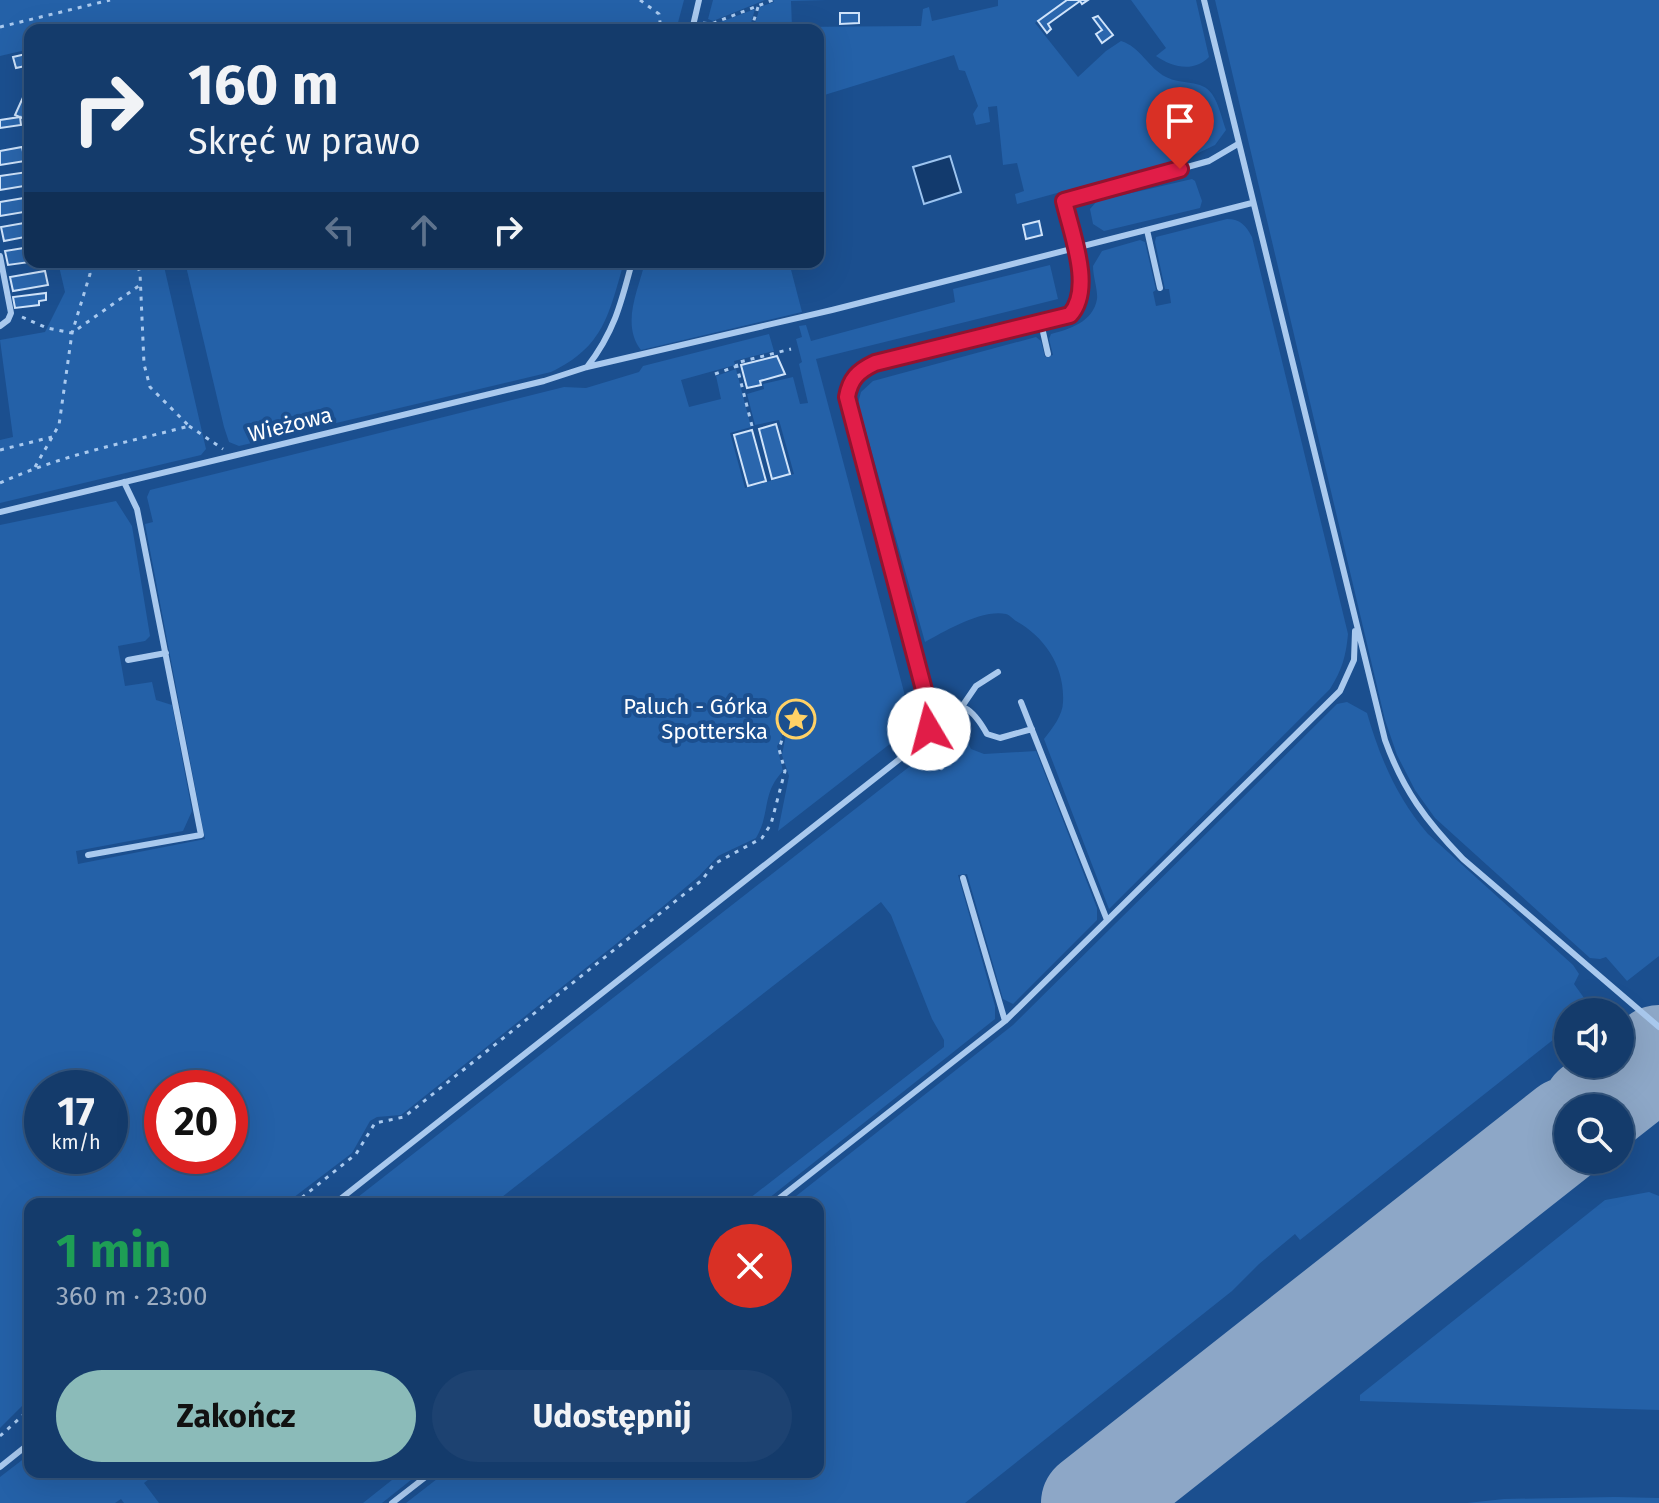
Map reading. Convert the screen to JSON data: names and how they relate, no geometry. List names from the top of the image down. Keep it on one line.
{"streets":{"lane":["Wieżowa"]},"places":{"place":["Paluch - Górka Spotterska"]},"page":{"turn":["160 m","Skręć w prawo"],"speed":"17 km/h","limit":"20","heading":["1 min","360 m · 23:00"],"buttons":["Zakończ","Udostępnij"]}}
